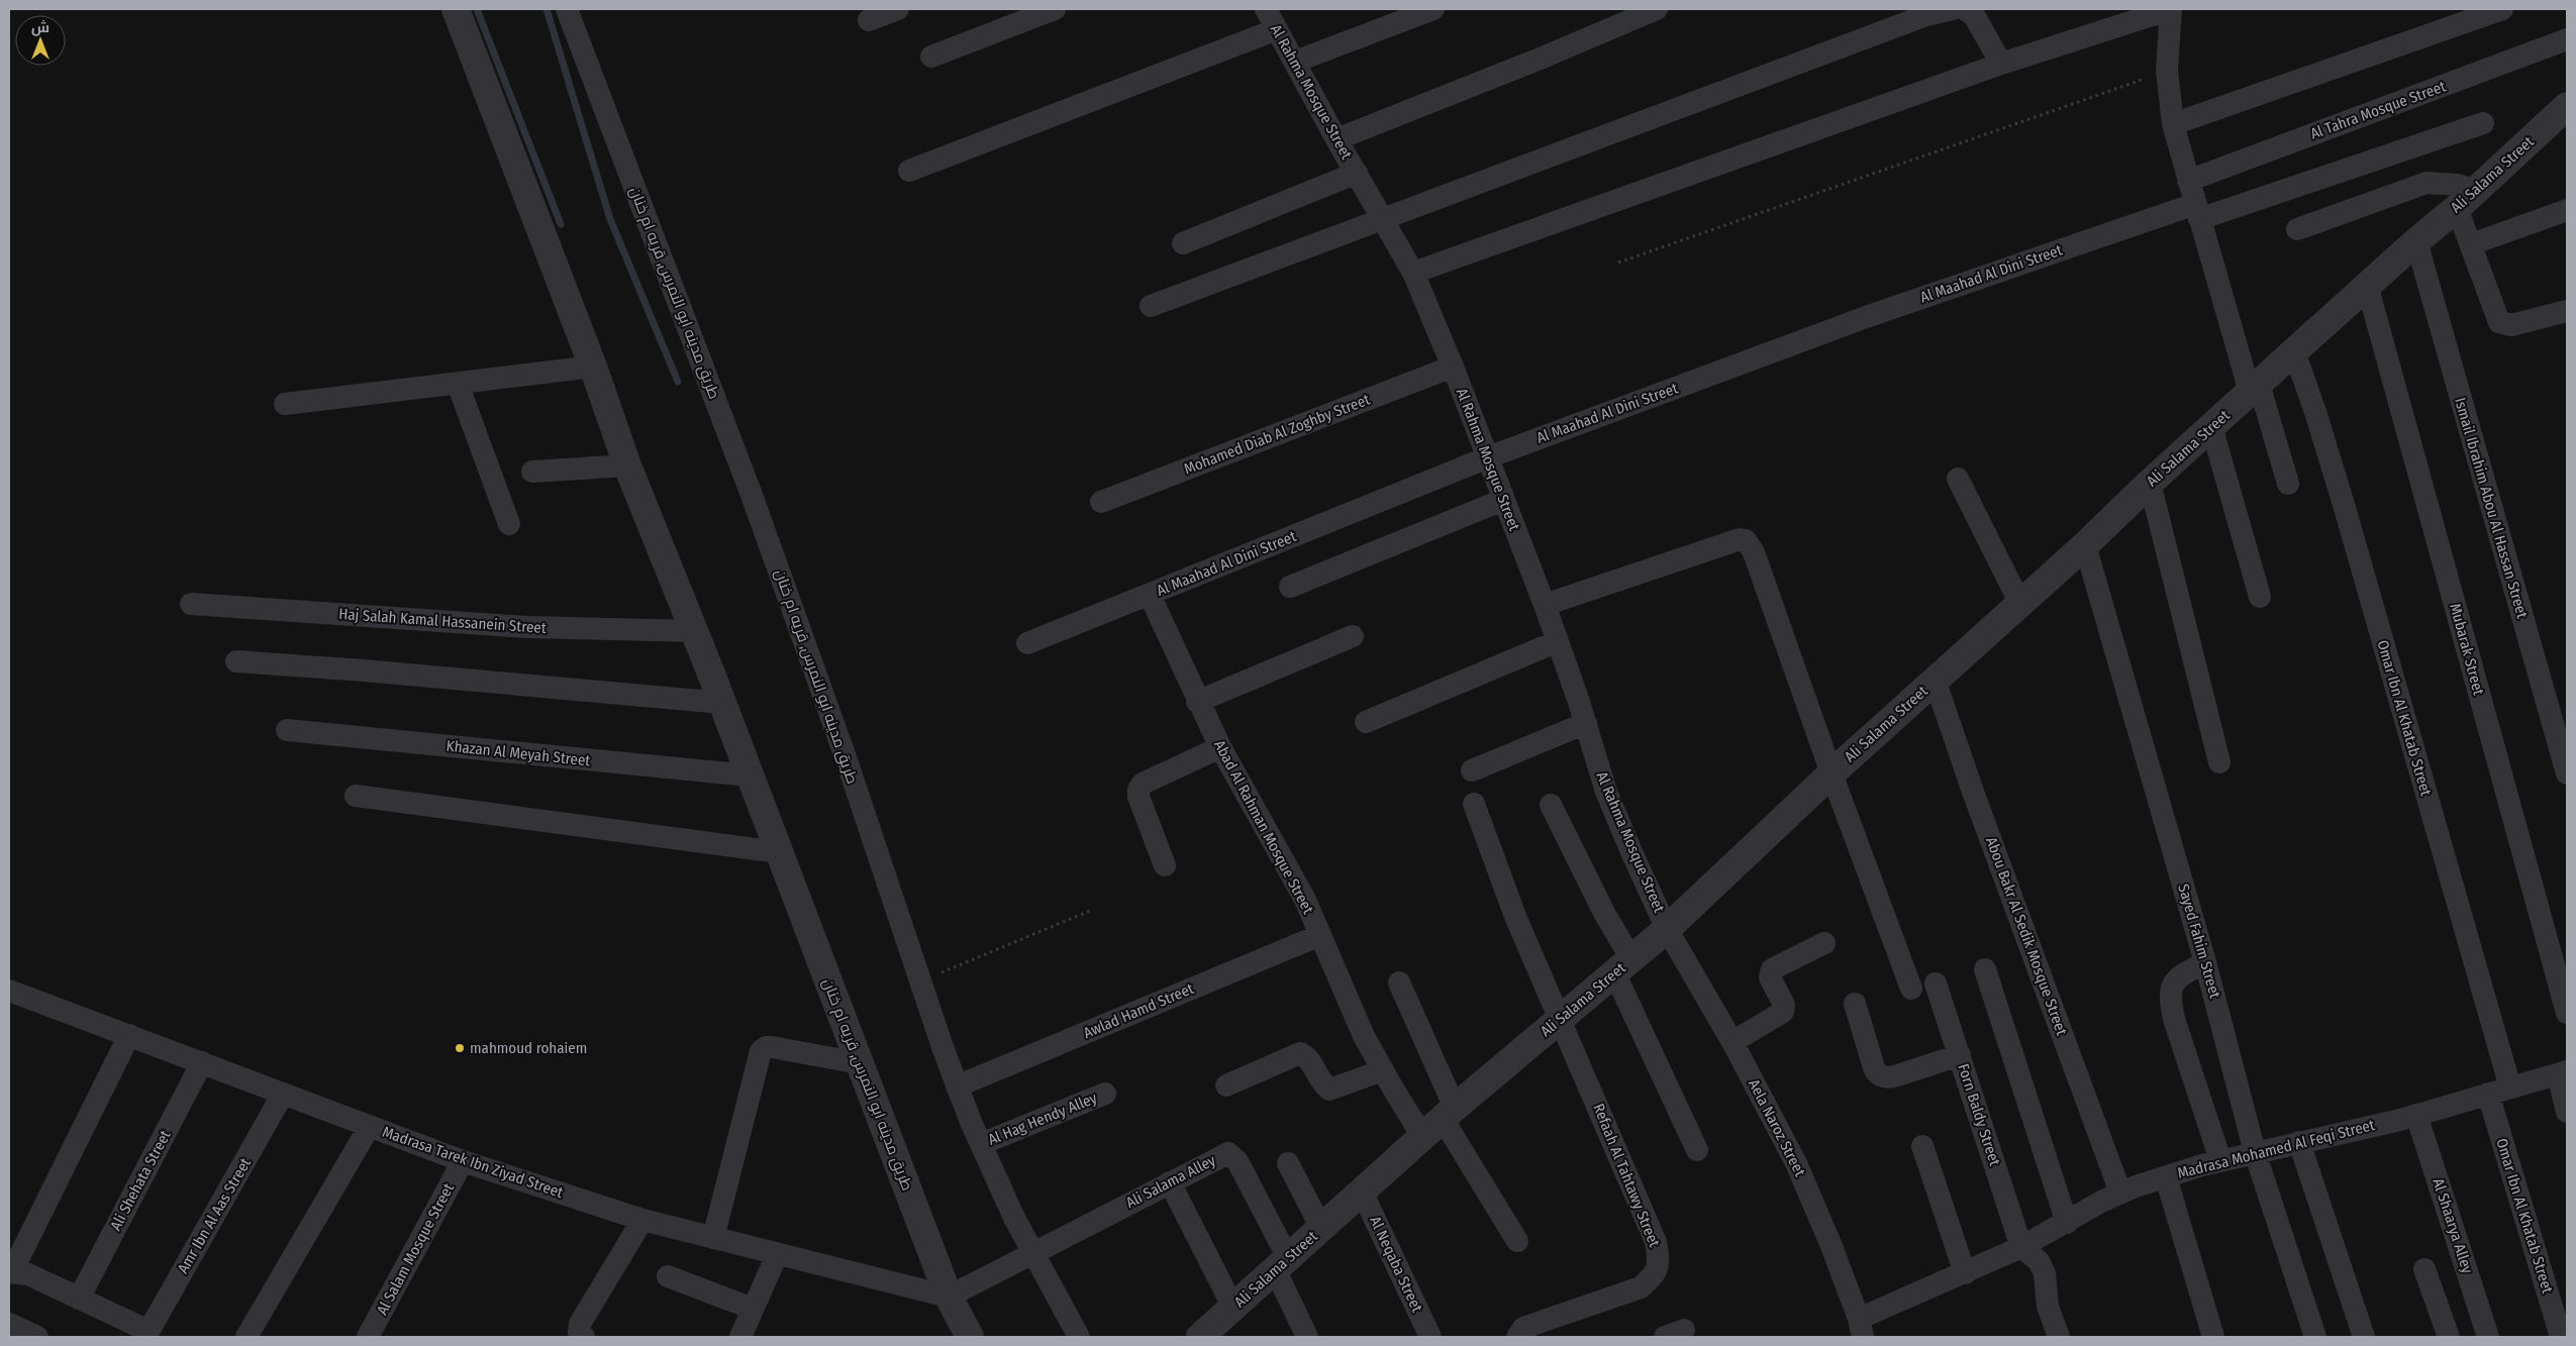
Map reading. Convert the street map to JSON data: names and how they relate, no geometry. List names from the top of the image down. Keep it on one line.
{"streets":{"street":["Al Rahma Mosque Street","Al Tahra Mosque Street","Ali Salama Street","Al Maahad Al Dini Street","طريق مدينه ابو النمرس, قريه ام خنان","Mohamed Diab Al Zoghby Street","Ismail Ibrahim Abou Al Hassan Street","Haj Salah Kamal Hassanein Street","Mubarak Street","Omar Ibn Al Khatab Street","Khazan Al Meyah Street","Abad Al Rahman Mosque Street","Abou Bakr Al Sedik Mosque Street","Sayed Fahim Street","Awlad Hamd Street","Forn Baldy Street","Al Hag Hendy Alley","Aela Naroz Street","Madrasa Mohamed Al Feqi Street","Madrasa Tarek Ibn Ziyad Street","Refaah Al Tahtawy Street","Ali Shehata Street","Ali Salama Alley","Amr Ibn Al Aas Street","Al Shaarya Alley","Al Salam Mosque Street","Al Neqaba Street"]},"crossings":[["Al Rahma Mosque Street","Ali Salama Street"],["Al Rahma Mosque Street","Al Maahad Al Dini Street"],["Al Rahma Mosque Street","Mohamed Diab Al Zoghby Street"],["Al Rahma Mosque Street","Aela Naroz Street"],["Ali Salama Street","Ismail Ibrahim Abou Al Hassan Street"],["Ali Salama Street","Mubarak Street"],["Ali Salama Street","Omar Ibn Al Khatab Street"],["Ali Salama Street","Abad Al Rahman Mosque Street"],["Ali Salama Street","Abou Bakr Al Sedik Mosque Street"],["Ali Salama Street","Sayed Fahim Street"],["Ali Salama Street","Aela Naroz Street"],["Ali Salama Street","Refaah Al Tahtawy Street"],["Ali Salama Street","Ali Salama Alley"],["Ali Salama Street","Al Neqaba Street"],["Al Maahad Al Dini Street","Abad Al Rahman Mosque Street"],["طريق مدينه ابو النمرس, قريه ام خنان","Haj Salah Kamal Hassanein Street"],["طريق مدينه ابو النمرس, قريه ام خنان","Khazan Al Meyah Street"],["طريق مدينه ابو النمرس, قريه ام خنان","Awlad Hamd Street"],["طريق مدينه ابو النمرس, قريه ام خنان","Al Hag Hendy Alley"],["طريق مدينه ابو النمرس, قريه ام خنان","Madrasa Tarek Ibn Ziyad Street"],["طريق مدينه ابو النمرس, قريه ام خنان","Ali Salama Alley"],["Omar Ibn Al Khatab Street","Madrasa Mohamed Al Feqi Street"],["Abad Al Rahman Mosque Street","Awlad Hamd Street"],["Abou Bakr Al Sedik Mosque Street","Madrasa Mohamed Al Feqi Street"],["Sayed Fahim Street","Madrasa Mohamed Al Feqi Street"],["Forn Baldy Street","Madrasa Mohamed Al Feqi Street"],["Aela Naroz Street","Madrasa Mohamed Al Feqi Street"],["Madrasa Mohamed Al Feqi Street","Al Shaarya Alley"],["Madrasa Tarek Ibn Ziyad Street","Ali Shehata Street"],["Madrasa Tarek Ibn Ziyad Street","Ali Salama Alley"],["Madrasa Tarek Ibn Ziyad Street","Amr Ibn Al Aas Street"],["Madrasa Tarek Ibn Ziyad Street","Al Salam Mosque Street"]],"places":["mahmoud rohaiem"],"north":"top"}
